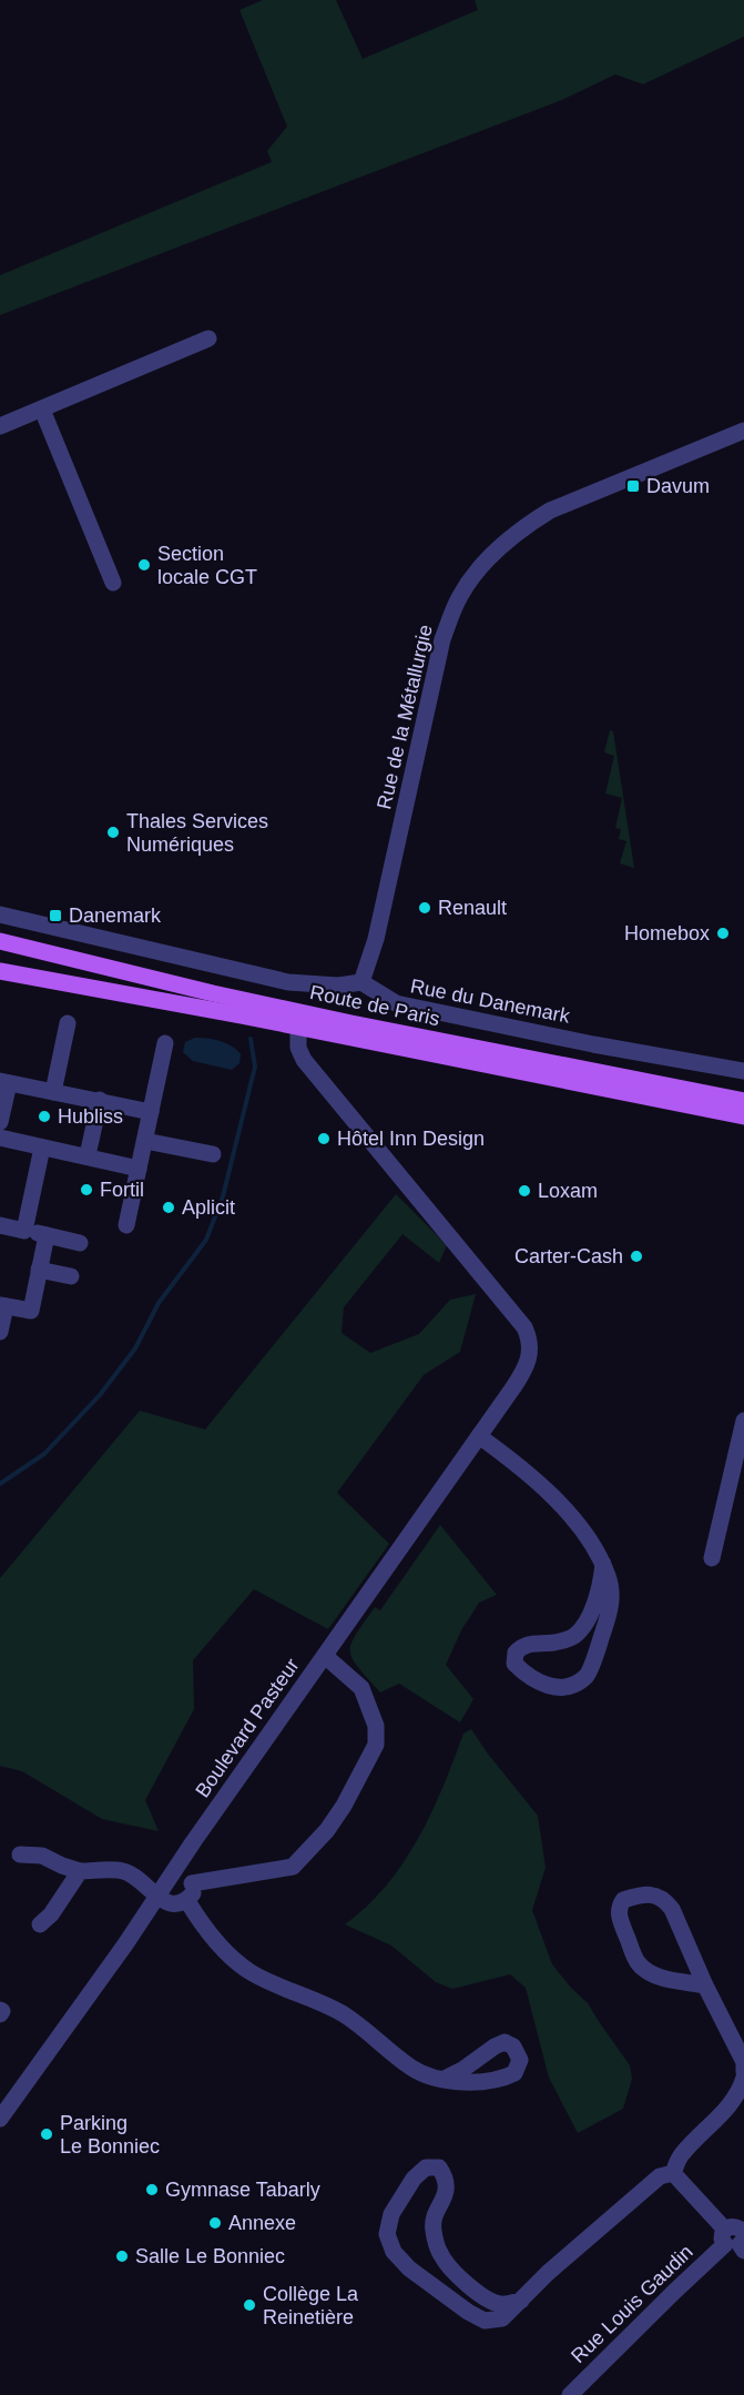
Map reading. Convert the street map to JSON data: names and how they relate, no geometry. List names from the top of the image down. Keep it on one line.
{"streets":{"main road":["Route de Paris"],"street":["Rue de la Métallurgie","Rue du Danemark","Boulevard Pasteur","Rue Louis Gaudin"]},"crossings":[["Rue de la Métallurgie","Rue du Danemark"],["Route de Paris","Boulevard Pasteur"]],"places":{"transit":["Davum","Danemark"],"other":["Section locale CGT","Thales Services Numériques","Renault","Homebox","Hubliss","Hôtel Inn Design","Fortil","Loxam","Aplicit","Carter-Cash","Parking Le Bonniec","Gymnase Tabarly","Annexe","Salle Le Bonniec","Collège La Reinetière"]}}
